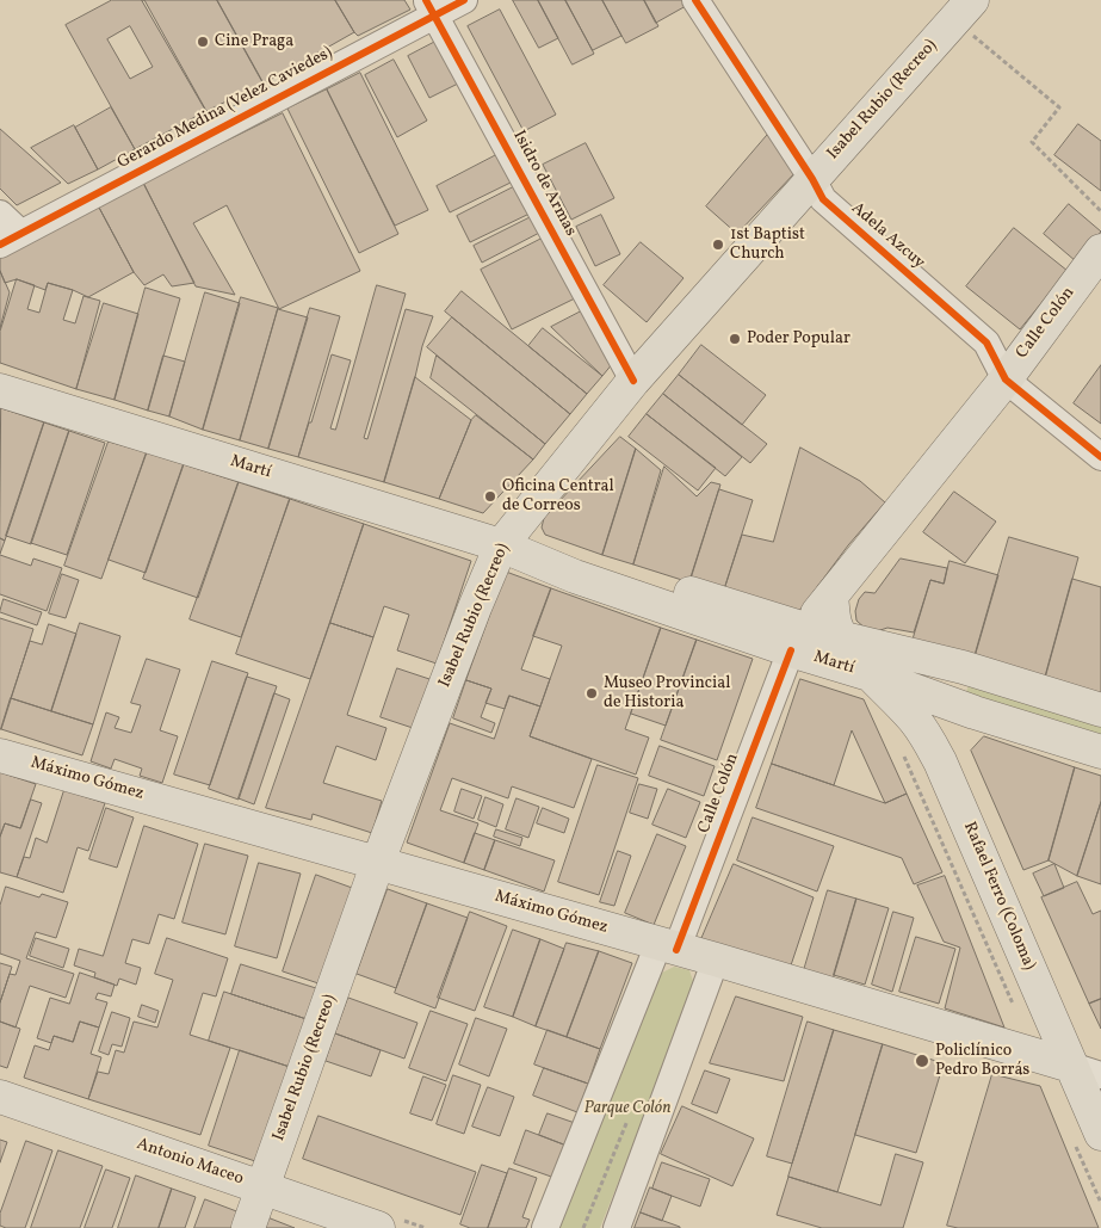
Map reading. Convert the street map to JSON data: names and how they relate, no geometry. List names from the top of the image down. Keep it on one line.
{"streets":{"main road":["Isabel Rubio (Recreo)","Calle Colón","Martí","Máximo Gómez","Rafael Ferro (Coloma)","Antonio Maceo"],"street":["Gerardo Medina (Velez Caviedes)","Isidro de Armas","Adela Azcuy"]},"crossings":[["Isabel Rubio (Recreo)","Isidro de Armas"],["Isabel Rubio (Recreo)","Adela Azcuy"],["Isabel Rubio (Recreo)","Martí"],["Isabel Rubio (Recreo)","Máximo Gómez"],["Isabel Rubio (Recreo)","Antonio Maceo"],["Gerardo Medina (Velez Caviedes)","Isidro de Armas"],["Adela Azcuy","Calle Colón"],["Calle Colón","Martí"],["Calle Colón","Máximo Gómez"],["Martí","Rafael Ferro (Coloma)"],["Máximo Gómez","Rafael Ferro (Coloma)"]],"parks":["Parque Colón"],"places":["Cine Praga","1st Baptist Church","Poder Popular","Oficina Central de Correos","Museo Provincial de Historia","Policlínico Pedro Borrás"]}
